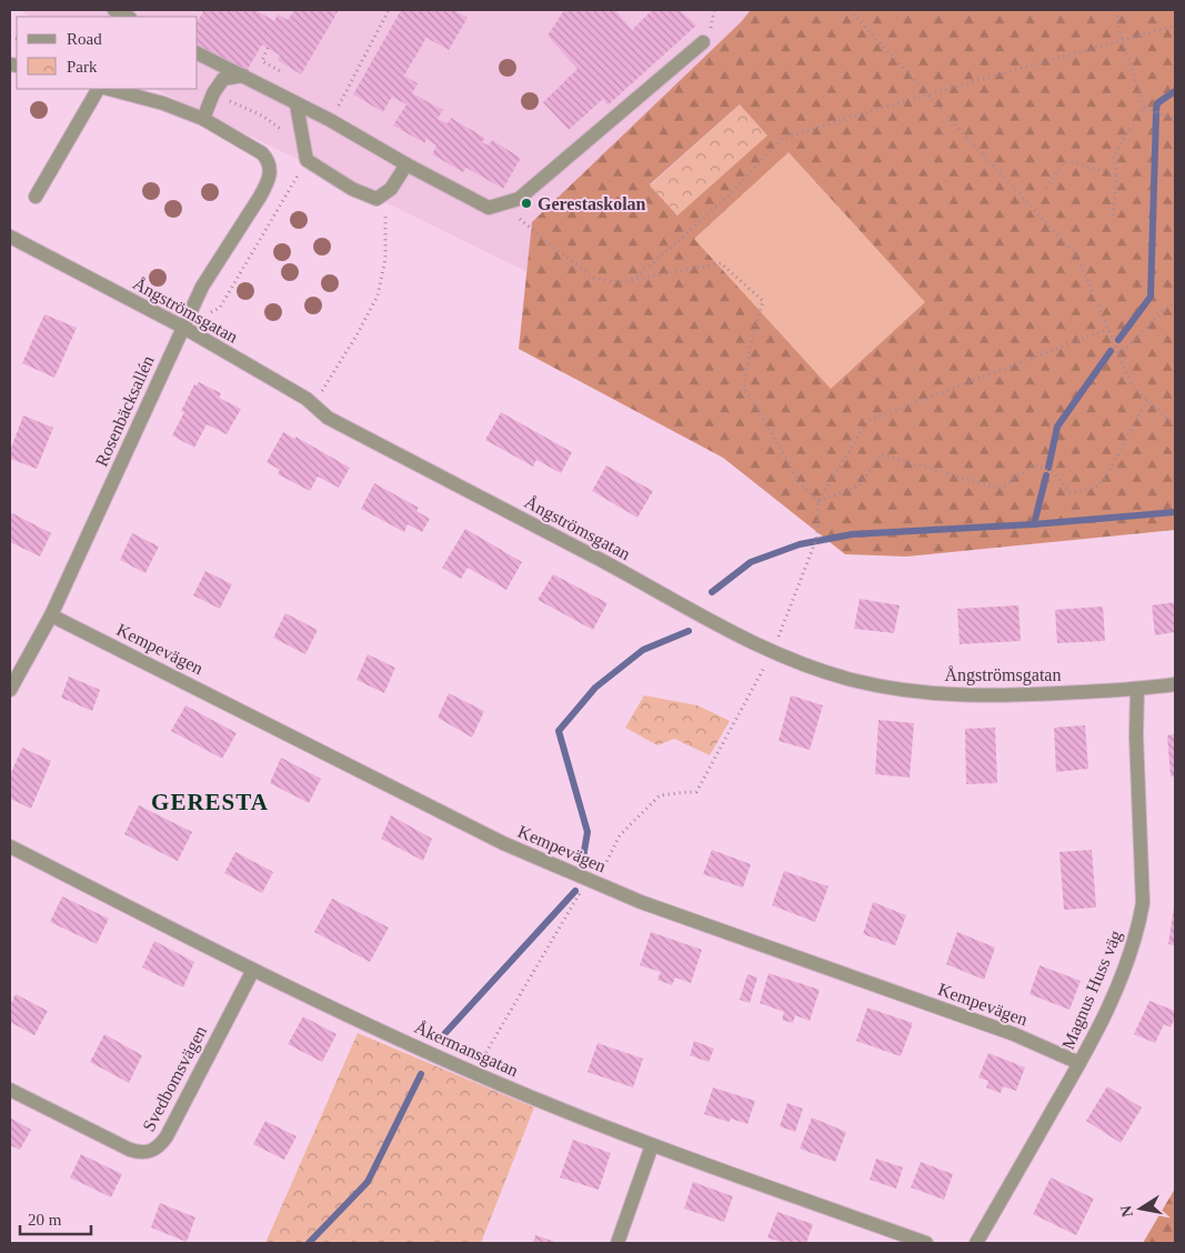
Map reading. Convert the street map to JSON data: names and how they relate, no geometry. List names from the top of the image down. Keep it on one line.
{"streets":{"street":["Ångströmsgatan","Rosenbäcksallén","Kempevägen","Magnus Huss väg","Åkermansgatan","Svedbomsvägen"]},"crossings":[["Ångströmsgatan","Rosenbäcksallén"],["Ångströmsgatan","Magnus Huss väg"],["Rosenbäcksallén","Kempevägen"],["Kempevägen","Magnus Huss väg"],["Åkermansgatan","Svedbomsvägen"]],"districts":["GERESTA"],"places":["Gerestaskolan"],"legend":["Road","Park"],"scale_bar":"20 m","north":"left"}
